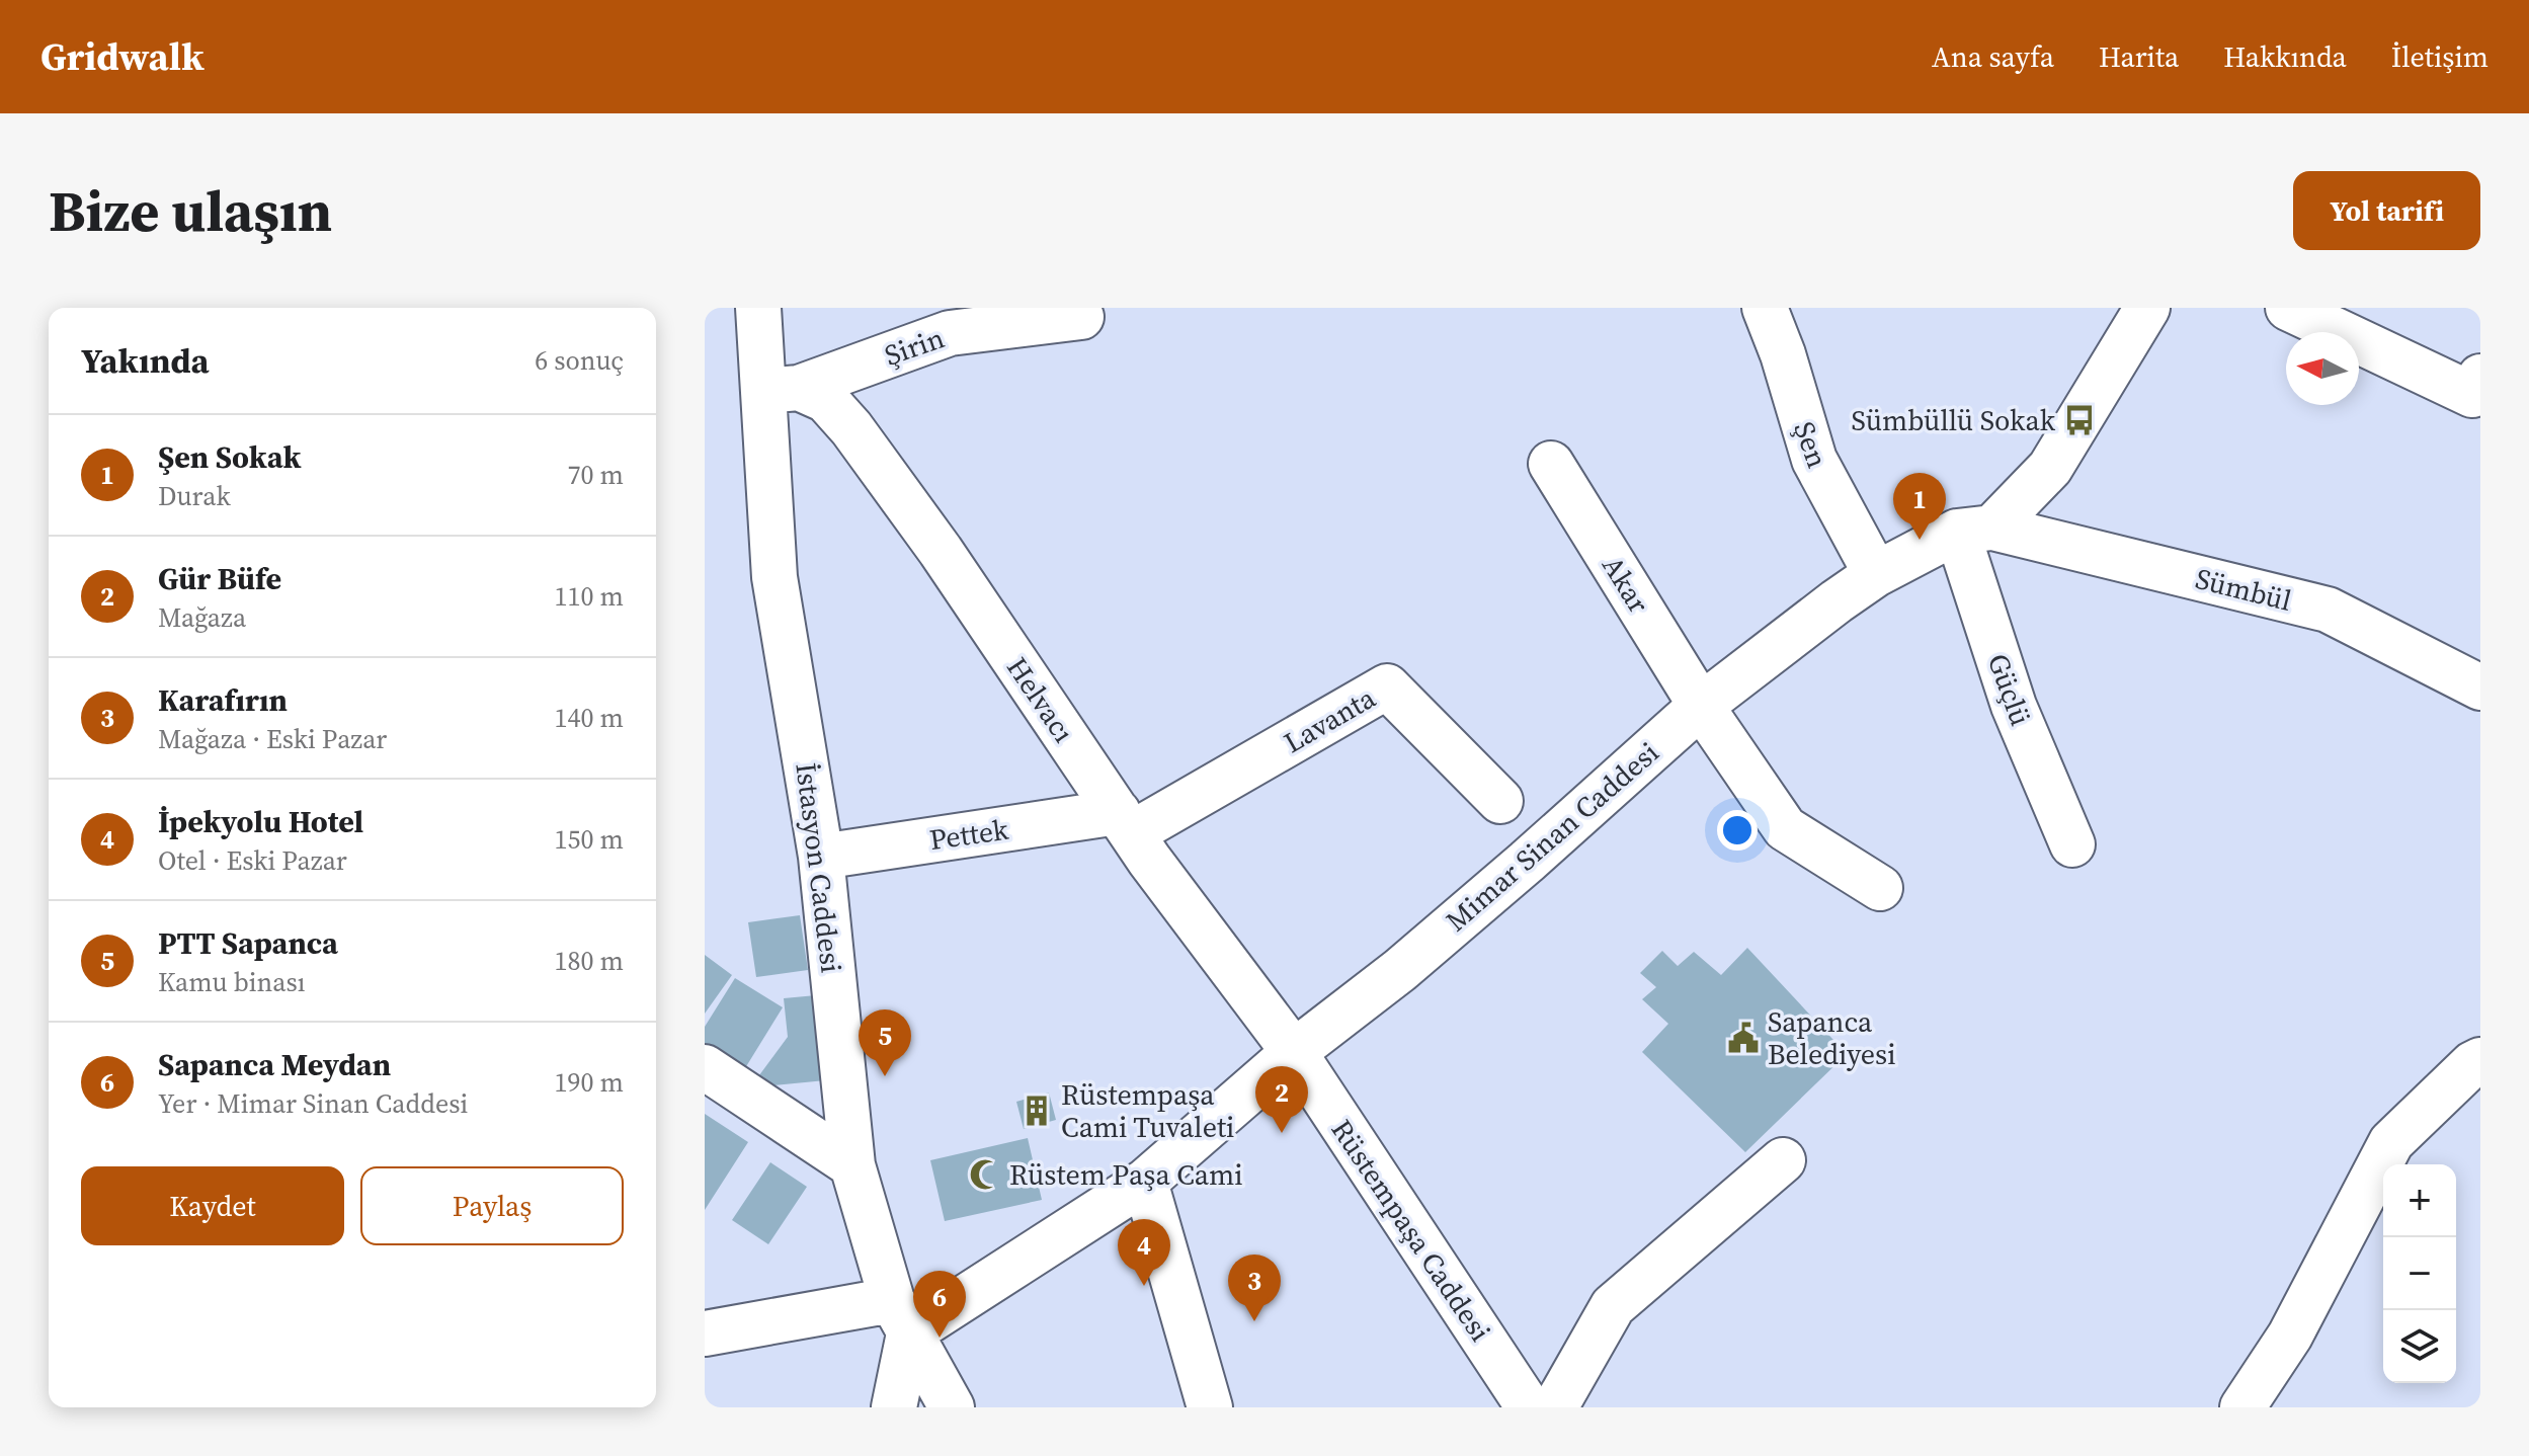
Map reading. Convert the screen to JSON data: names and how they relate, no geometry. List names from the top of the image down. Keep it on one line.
{"streets":{"street":["Şirin","Şen","Akar","Sümbül","Güçlü","Helvacı","Lavanta","Pettek","Mimar Sinan Caddesi","İstasyon Caddesi","Rüstempaşa Caddesi"]},"crossings":[["Şirin","Helvacı"],["Şirin","İstasyon Caddesi"],["Şen","Mimar Sinan Caddesi"],["Akar","Mimar Sinan Caddesi"],["Sümbül","Güçlü"],["Sümbül","Mimar Sinan Caddesi"],["Güçlü","Mimar Sinan Caddesi"],["Helvacı","Lavanta"],["Helvacı","Pettek"],["Helvacı","Mimar Sinan Caddesi"],["Helvacı","İstasyon Caddesi"],["Helvacı","Rüstempaşa Caddesi"],["Lavanta","Pettek"],["Pettek","İstasyon Caddesi"],["Mimar Sinan Caddesi","İstasyon Caddesi"],["Mimar Sinan Caddesi","Rüstempaşa Caddesi"]],"places":{"bus stop":["Sümbüllü Sokak"],"public building":["Sapanca Belediyesi"],"building":["Rüstempaşa Cami Tuvaleti"],"mosque":["Rüstem Paşa Cami"]},"north":"left","page":{"header":"Gridwalk","nav":["Ana sayfa","Harita","Hakkında","İletişim"],"buttons":["Yol tarifi",["Kaydet","Paylaş"]],"title":"Bize ulaşın","heading":["Yakında","6 sonuç"],"list":[{"mark":"1","name":"Şen Sokak","note":"Durak","value":"70 m"},{"mark":"2","name":"Gür Büfe","note":"Mağaza","value":"110 m"},{"mark":"3","name":"Karafırın","note":"Mağaza · Eski Pazar","value":"140 m"},{"mark":"4","name":"İpekyolu Hotel","note":"Otel · Eski Pazar","value":"150 m"},{"mark":"5","name":"PTT Sapanca","note":"Kamu binası","value":"180 m"},{"mark":"6","name":"Sapanca Meydan","note":"Yer · Mimar Sinan Caddesi","value":"190 m"}],"pins":["1","5","2","4","3","6"],"map_buttons":["+","−"]}}
